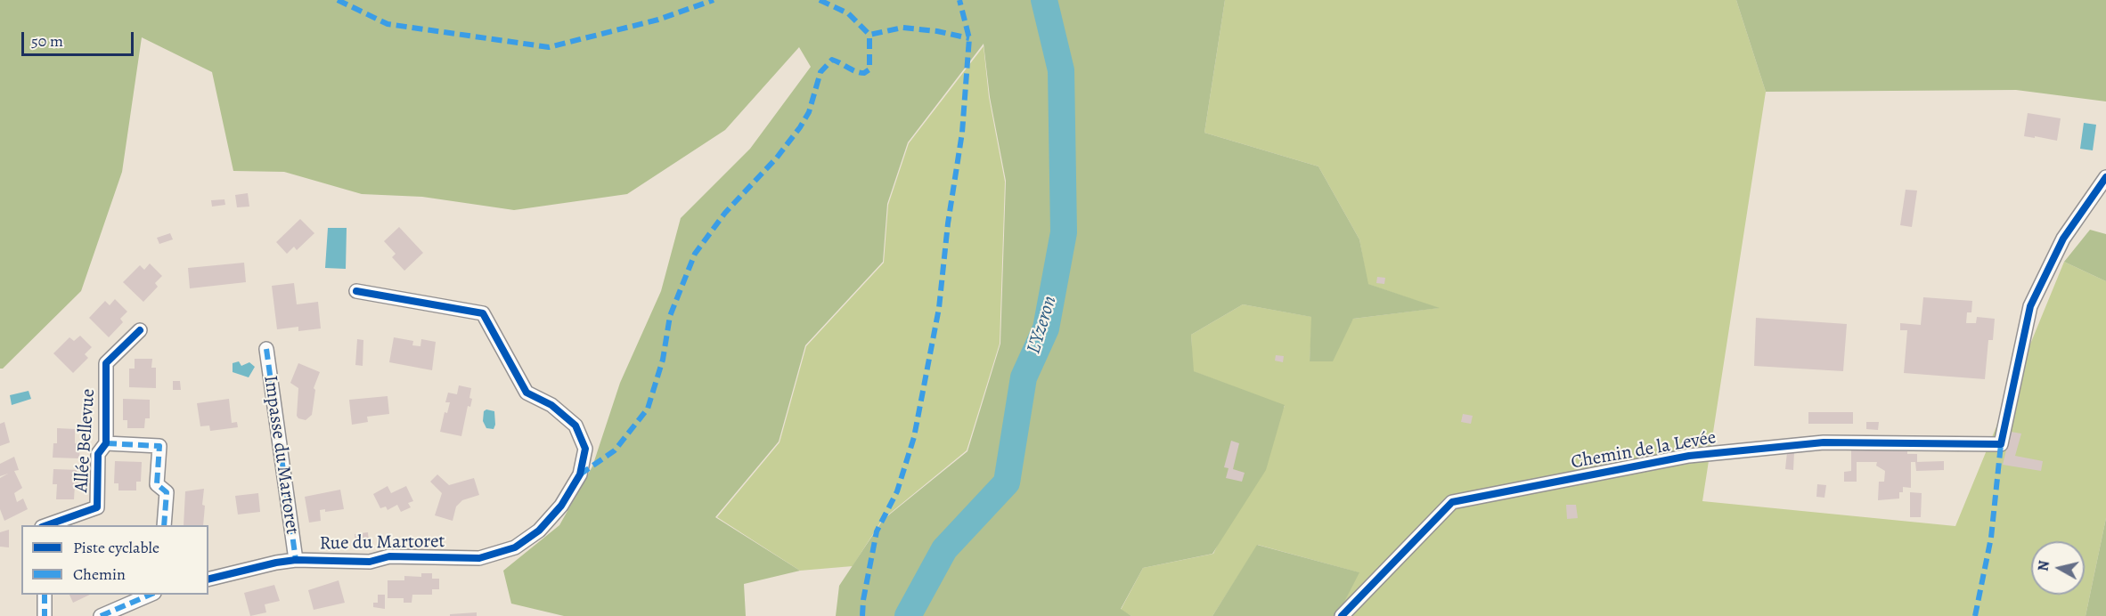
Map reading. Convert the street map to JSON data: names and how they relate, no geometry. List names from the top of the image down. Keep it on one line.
{"streets":{"street":["Allée Bellevue","Chemin de la Levée","Impasse du Martoret","Rue du Martoret"]},"crossings":[["Impasse du Martoret","Rue du Martoret"]],"water":["L'Yzeron"],"legend":["Piste cyclable","Chemin"],"scale_bar":"50 m","north":"left"}
